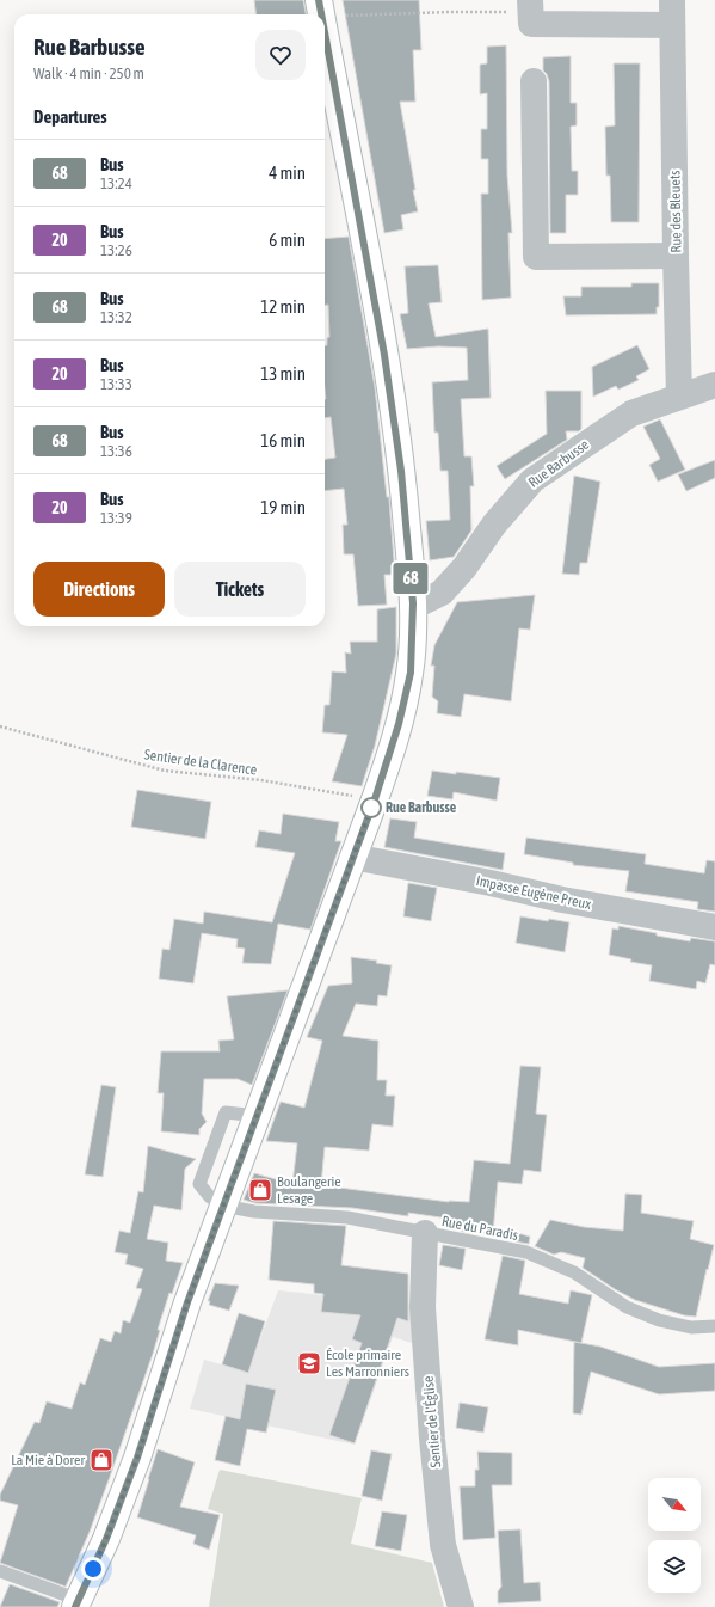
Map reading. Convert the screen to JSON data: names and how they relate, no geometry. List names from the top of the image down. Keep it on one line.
{"streets":{"street":["Rue des Bleuets","Rue Barbusse","Impasse Eugène Preux","Sentier de l'Église"],"lane":["Rue du Paradis"],"path":["Sentier de la Clarence"]},"crossings":[["Rue des Bleuets","Rue Barbusse"],["Rue du Paradis","Sentier de l'Église"]],"places":{"other":["Rue Barbusse"],"shop":["Boulangerie Lesage","La Mie à Dorer"],"school or university":["École primaire Les Marronniers"]},"lines":["bus line 68"],"north":"bottom right","page":{"on_map":"68","heading":[["Rue Barbusse","Walk · 4 min · 250 m"],"Departures"],"list":[{"mark":"68","name":"Bus","note":"13:24","value":"4 min"},{"mark":"20","name":"Bus","note":"13:26","value":"6 min"},{"mark":"68","name":"Bus","note":"13:32","value":"12 min"},{"mark":"20","name":"Bus","note":"13:33","value":"13 min"},{"mark":"68","name":"Bus","note":"13:36","value":"16 min"},{"mark":"20","name":"Bus","note":"13:39","value":"19 min"}],"buttons":["Directions","Tickets"]}}
